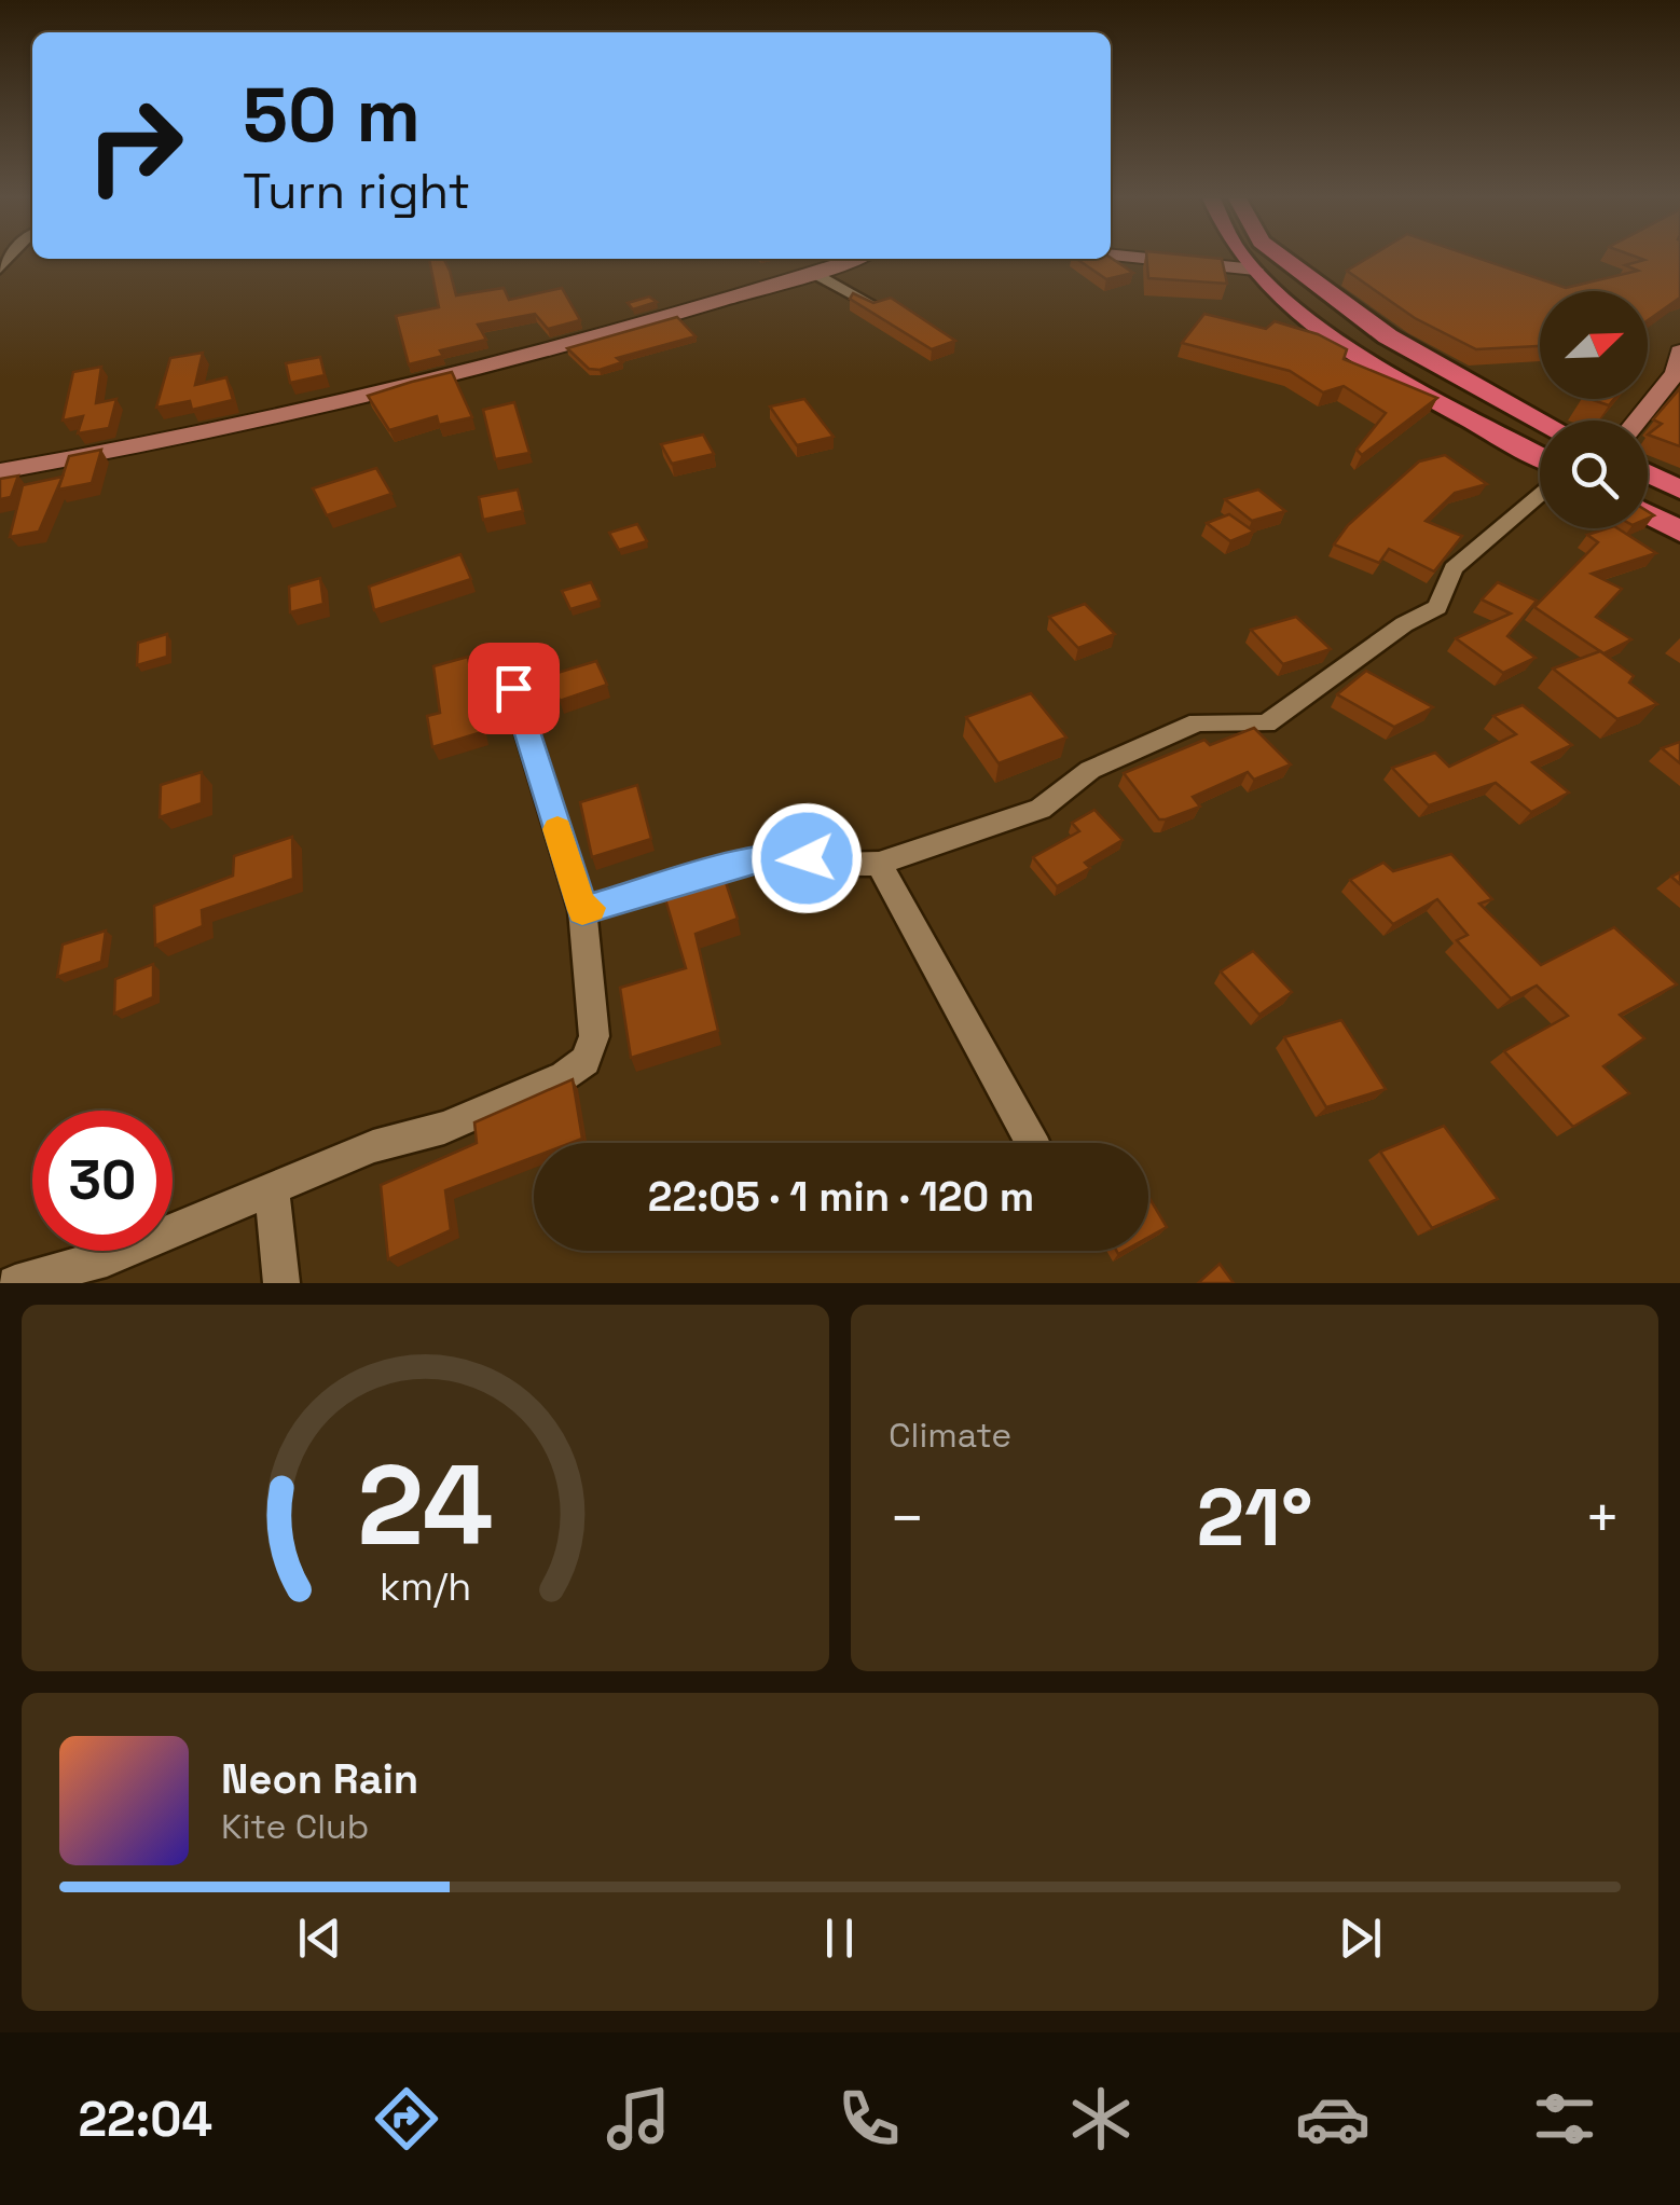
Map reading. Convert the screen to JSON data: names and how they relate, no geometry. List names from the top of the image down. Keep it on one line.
{"north":"top right","page":{"turn":["50 m","Turn right"],"limit":"30","trip":"22:05 · 1 min · 120 m","tile":"Climate","heat":["−","21°","+"],"song":["Neon Rain","Kite Club"],"tabs":"22:04","gauge":["24","km/h"]}}
